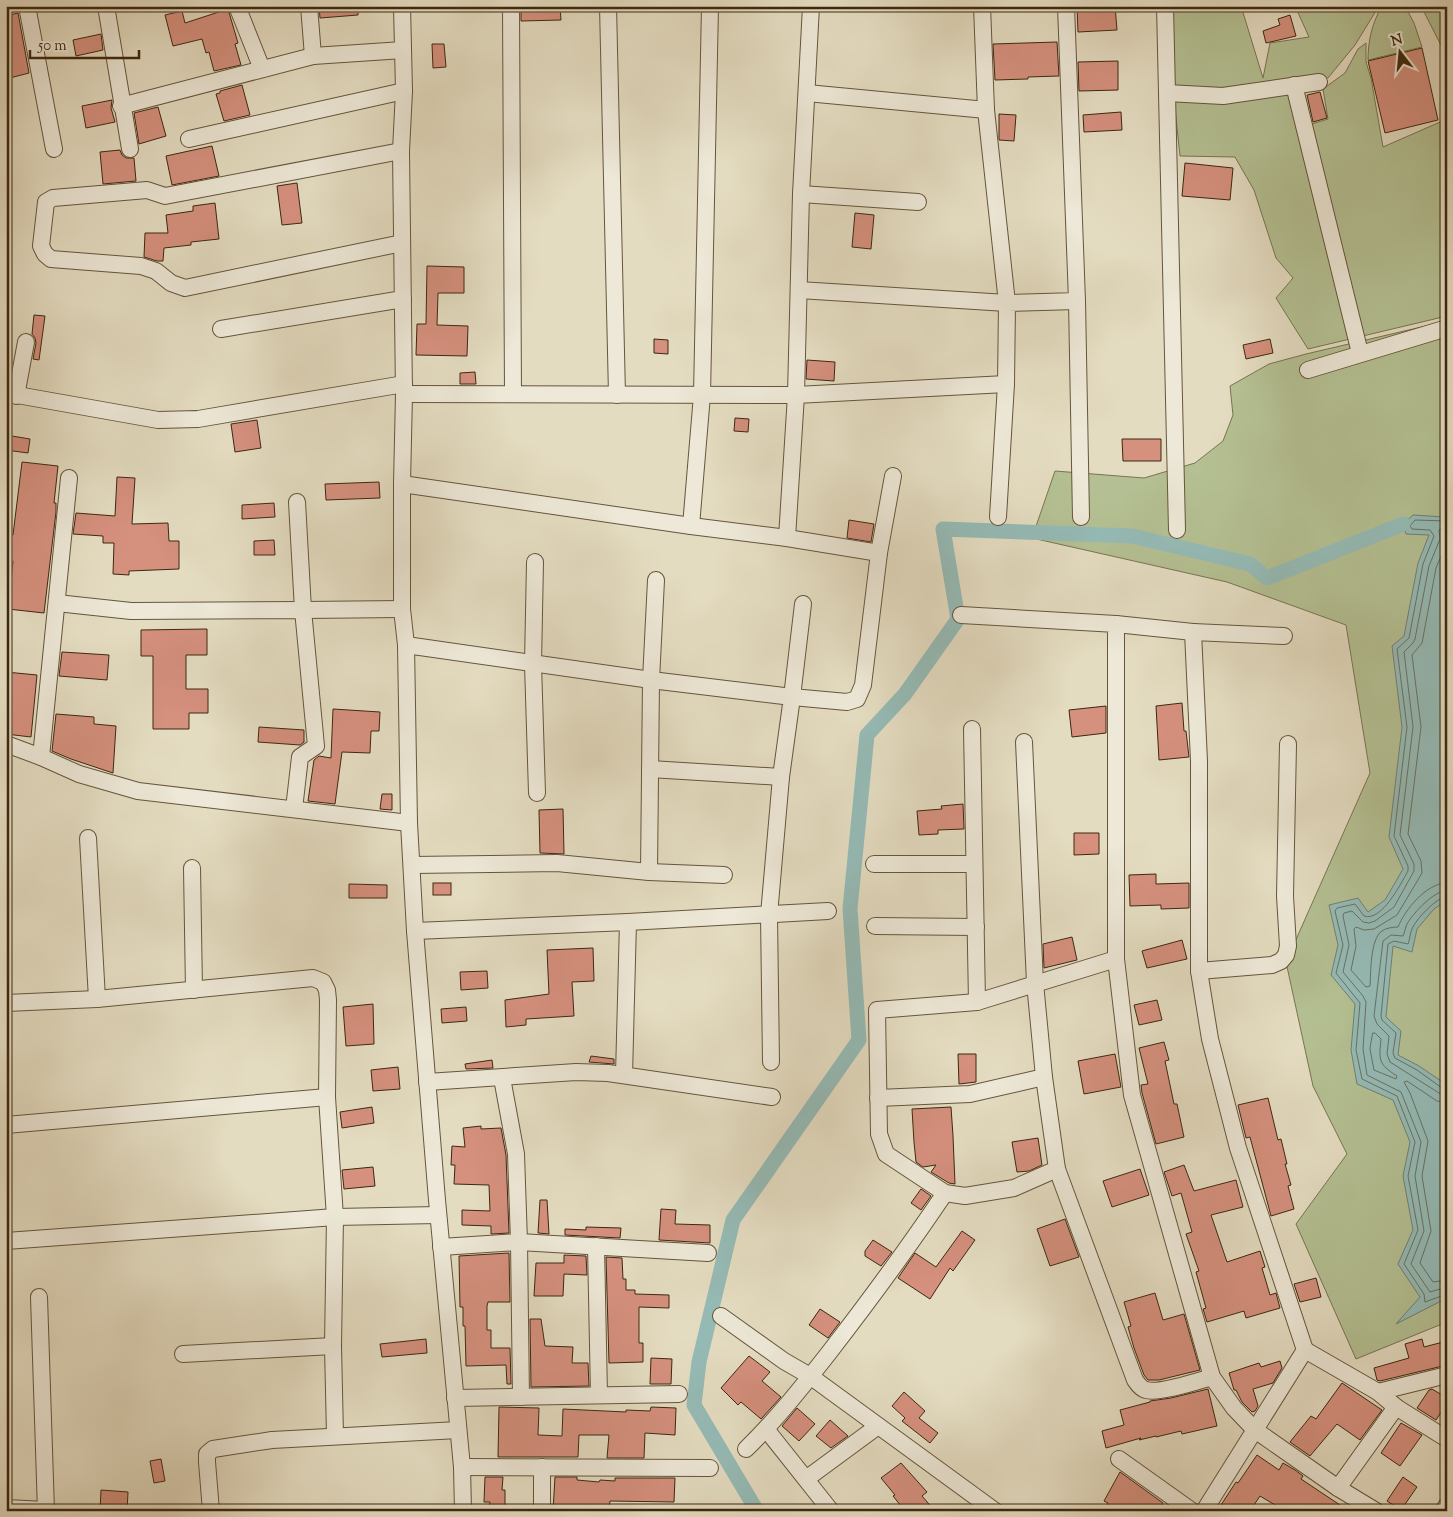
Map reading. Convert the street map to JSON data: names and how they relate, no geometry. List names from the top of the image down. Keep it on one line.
{"scale_bar":"50 m","north":"top"}
